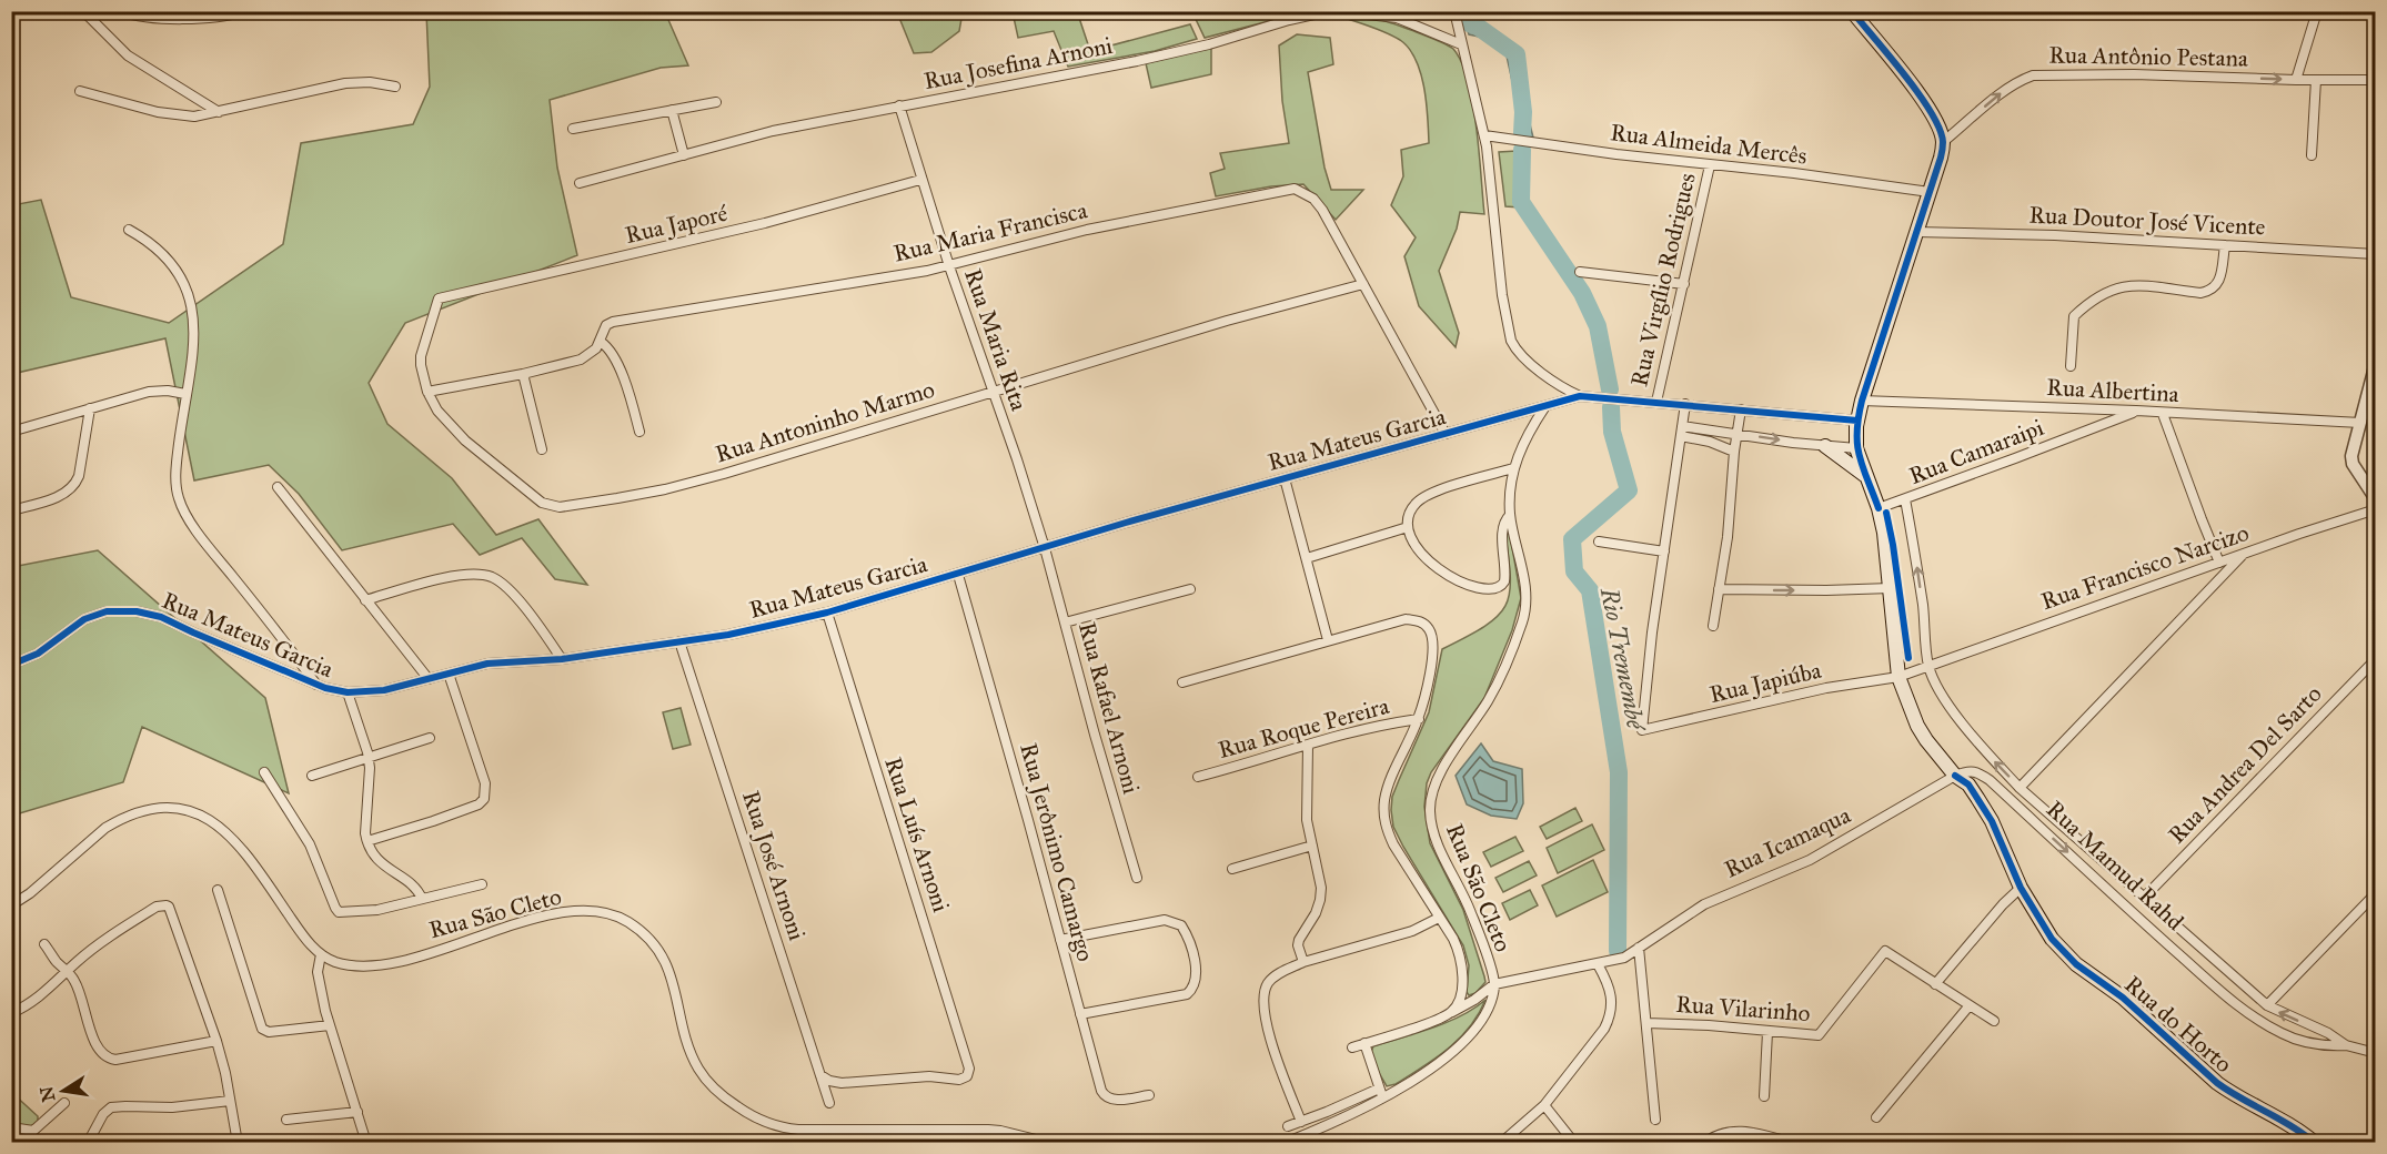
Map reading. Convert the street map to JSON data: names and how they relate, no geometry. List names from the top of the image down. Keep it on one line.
{"streets":{"main road":["Rua do Horto"],"street":["Rua Antônio Pestana","Rua Josefina Arnoni","Rua Almeida Mercês","Rua Doutor José Vicente","Rua Japoré","Rua Maria Francisca","Rua Virgílio Rodrigues","Rua Maria Rita","Rua Albertina","Rua Antoninho Marmo","Rua Mateus Garcia","Rua Camaraipi","Rua Francisco Narcizo","Rua Japiúba","Rua Rafael Arnoni","Rua Roque Pereira","Rua Andrea Del Sarto","Rua Luís Arnoni","Rua Icamaqua","Rua Jerônimo Camargo","Rua José Arnoni","Rua Mamud Rahd","Rua São Cleto","Rua Vilarinho"]},"crossings":[["Rua Josefina Arnoni","Rua Maria Rita"],["Rua Almeida Mercês","Rua Virgílio Rodrigues"],["Rua Japoré","Rua Maria Rita"],["Rua Japoré","Rua Antoninho Marmo"],["Rua Maria Francisca","Rua Maria Rita"],["Rua Maria Francisca","Rua Antoninho Marmo"],["Rua Maria Francisca","Rua Mateus Garcia"],["Rua Virgílio Rodrigues","Rua Mateus Garcia"],["Rua Maria Rita","Rua Antoninho Marmo"],["Rua Maria Rita","Rua Mateus Garcia"],["Rua Maria Rita","Rua Rafael Arnoni"],["Rua Albertina","Rua Camaraipi"],["Rua Mateus Garcia","Rua Rafael Arnoni"],["Rua Mateus Garcia","Rua Luís Arnoni"],["Rua Mateus Garcia","Rua Jerônimo Camargo"],["Rua Mateus Garcia","Rua José Arnoni"],["Rua Mateus Garcia","Rua São Cleto"],["Rua Camaraipi","Rua Mamud Rahd"],["Rua Francisco Narcizo","Rua Mamud Rahd"],["Rua Andrea Del Sarto","Rua Mamud Rahd"],["Rua Luís Arnoni","Rua José Arnoni"],["Rua Icamaqua","Rua Mamud Rahd"],["Rua Icamaqua","Rua São Cleto"],["Rua Icamaqua","Rua do Horto"],["Rua Mamud Rahd","Rua do Horto"]],"one_way":["Rua Antônio Pestana"],"water":["Rio Tremembé"],"north":"left"}
